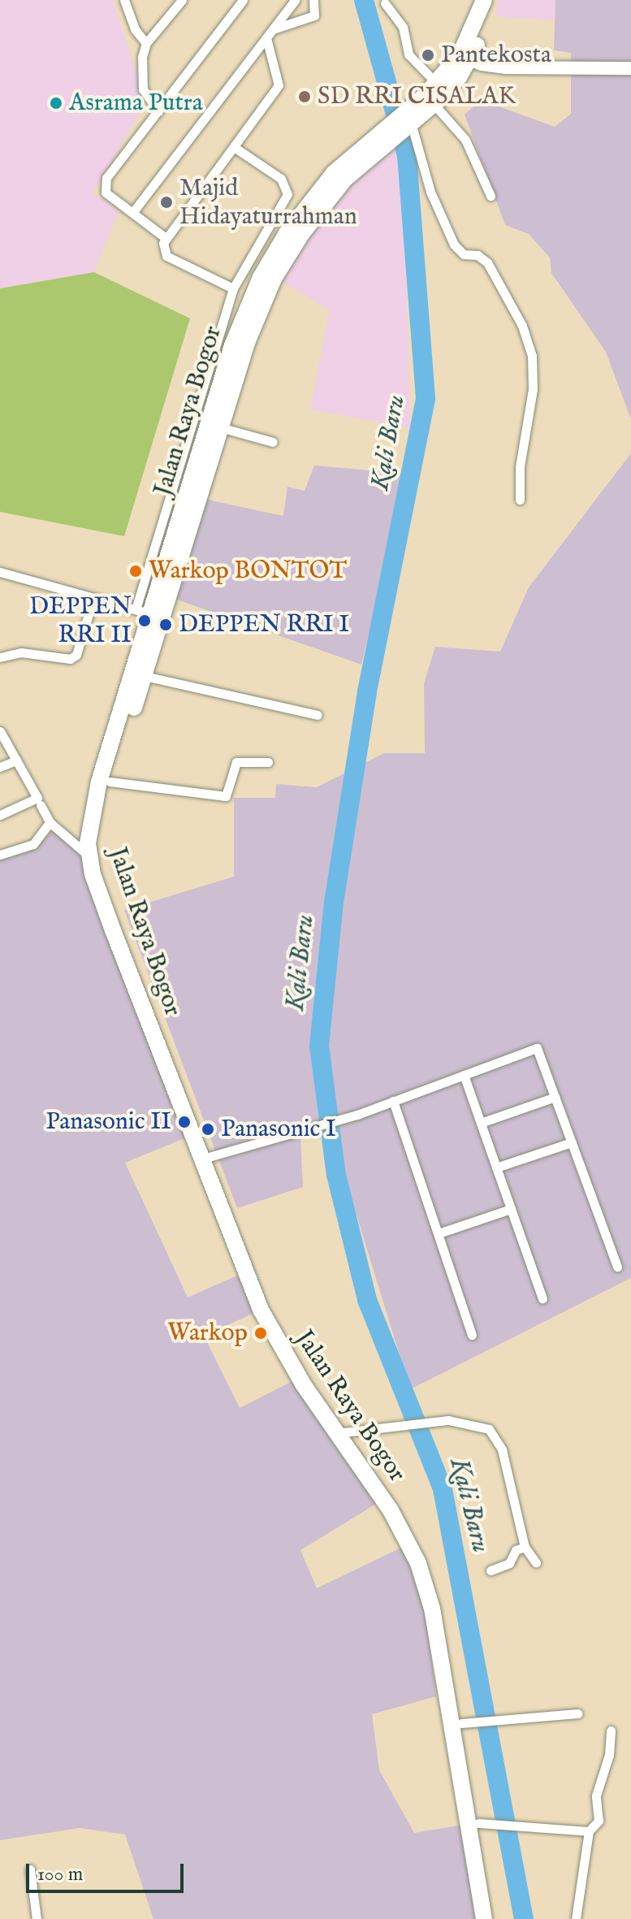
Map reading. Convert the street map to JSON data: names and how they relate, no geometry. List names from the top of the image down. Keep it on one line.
{"streets":{"highway":["Jalan Raya Bogor"]},"water":["Kali Baru"],"places":["Pantekosta","SD RRI CISALAK","Asrama Putra","Majid Hidayaturrahman","Warkop BONTOT","DEPPEN RRI II","DEPPEN RRI I","Panasonic II","Panasonic I","Warkop"],"scale_bar":"100 m"}
